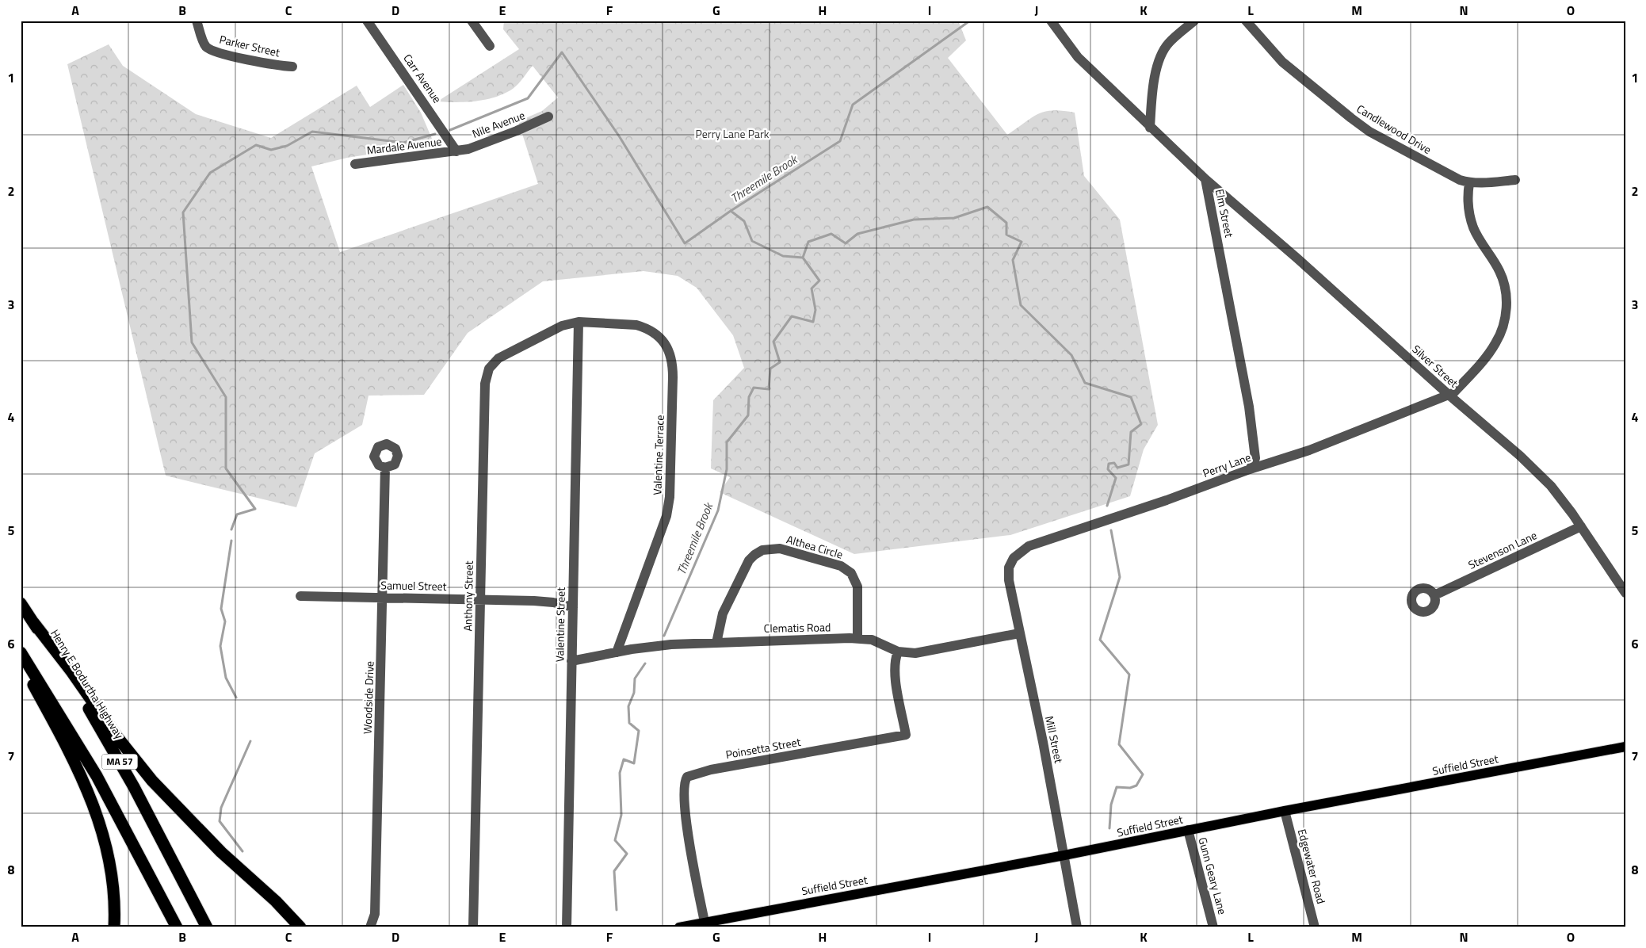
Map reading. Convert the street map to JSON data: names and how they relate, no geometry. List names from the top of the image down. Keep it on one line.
{"streets":{"highway":["Henry E Bodurtha Highway","MA 57"],"main road":["Suffield Street"],"street":["Parker Street","Carr Avenue","Nile Avenue","Candlewood Drive","Mardale Avenue","Elm Street","Silver Street","Valentine Terrace","Perry Lane","Althea Circle","Stevenson Lane","Samuel Street","Anthony Street","Valentine Street","Clematis Road","Woodside Drive","Mill Street","Poinsetta Street","Edgewater Road","Gunn Geary Lane"]},"crossings":[["Carr Avenue","Nile Avenue"],["Carr Avenue","Mardale Avenue"],["Nile Avenue","Mardale Avenue"],["Elm Street","Silver Street"],["Elm Street","Perry Lane"],["Silver Street","Perry Lane"],["Silver Street","Stevenson Lane"],["Valentine Terrace","Anthony Street"],["Valentine Terrace","Valentine Street"],["Valentine Terrace","Clematis Road"],["Perry Lane","Mill Street"],["Althea Circle","Clematis Road"],["Samuel Street","Anthony Street"],["Samuel Street","Valentine Street"],["Samuel Street","Woodside Drive"],["Anthony Street","Valentine Street"],["Valentine Street","Clematis Road"],["Clematis Road","Mill Street"],["Clematis Road","Poinsetta Street"],["Mill Street","Suffield Street"],["Poinsetta Street","Suffield Street"],["Suffield Street","Edgewater Road"],["Suffield Street","Gunn Geary Lane"]],"water":["Threemile Brook"],"parks":["Perry Lane Park"],"grid":{"columns":["A","B","C","D","E","F","G","H","I","J","K","L","M","N","O"],"rows":["1","2","3","4","5","6","7","8"]}}
